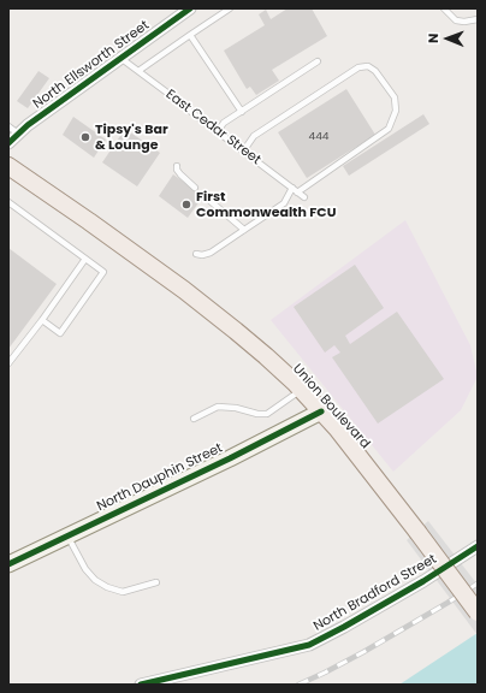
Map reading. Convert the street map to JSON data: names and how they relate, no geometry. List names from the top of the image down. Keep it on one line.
{"streets":{"main road":["Union Boulevard"],"street":["North Ellsworth Street","North Dauphin Street","North Bradford Street"],"lane":["East Cedar Street"]},"crossings":[["North Ellsworth Street","East Cedar Street"],["Union Boulevard","North Dauphin Street"]],"places":["Tipsy's Bar & Lounge","First Commonwealth FCU"],"house_numbers":["444"],"north":"left"}
